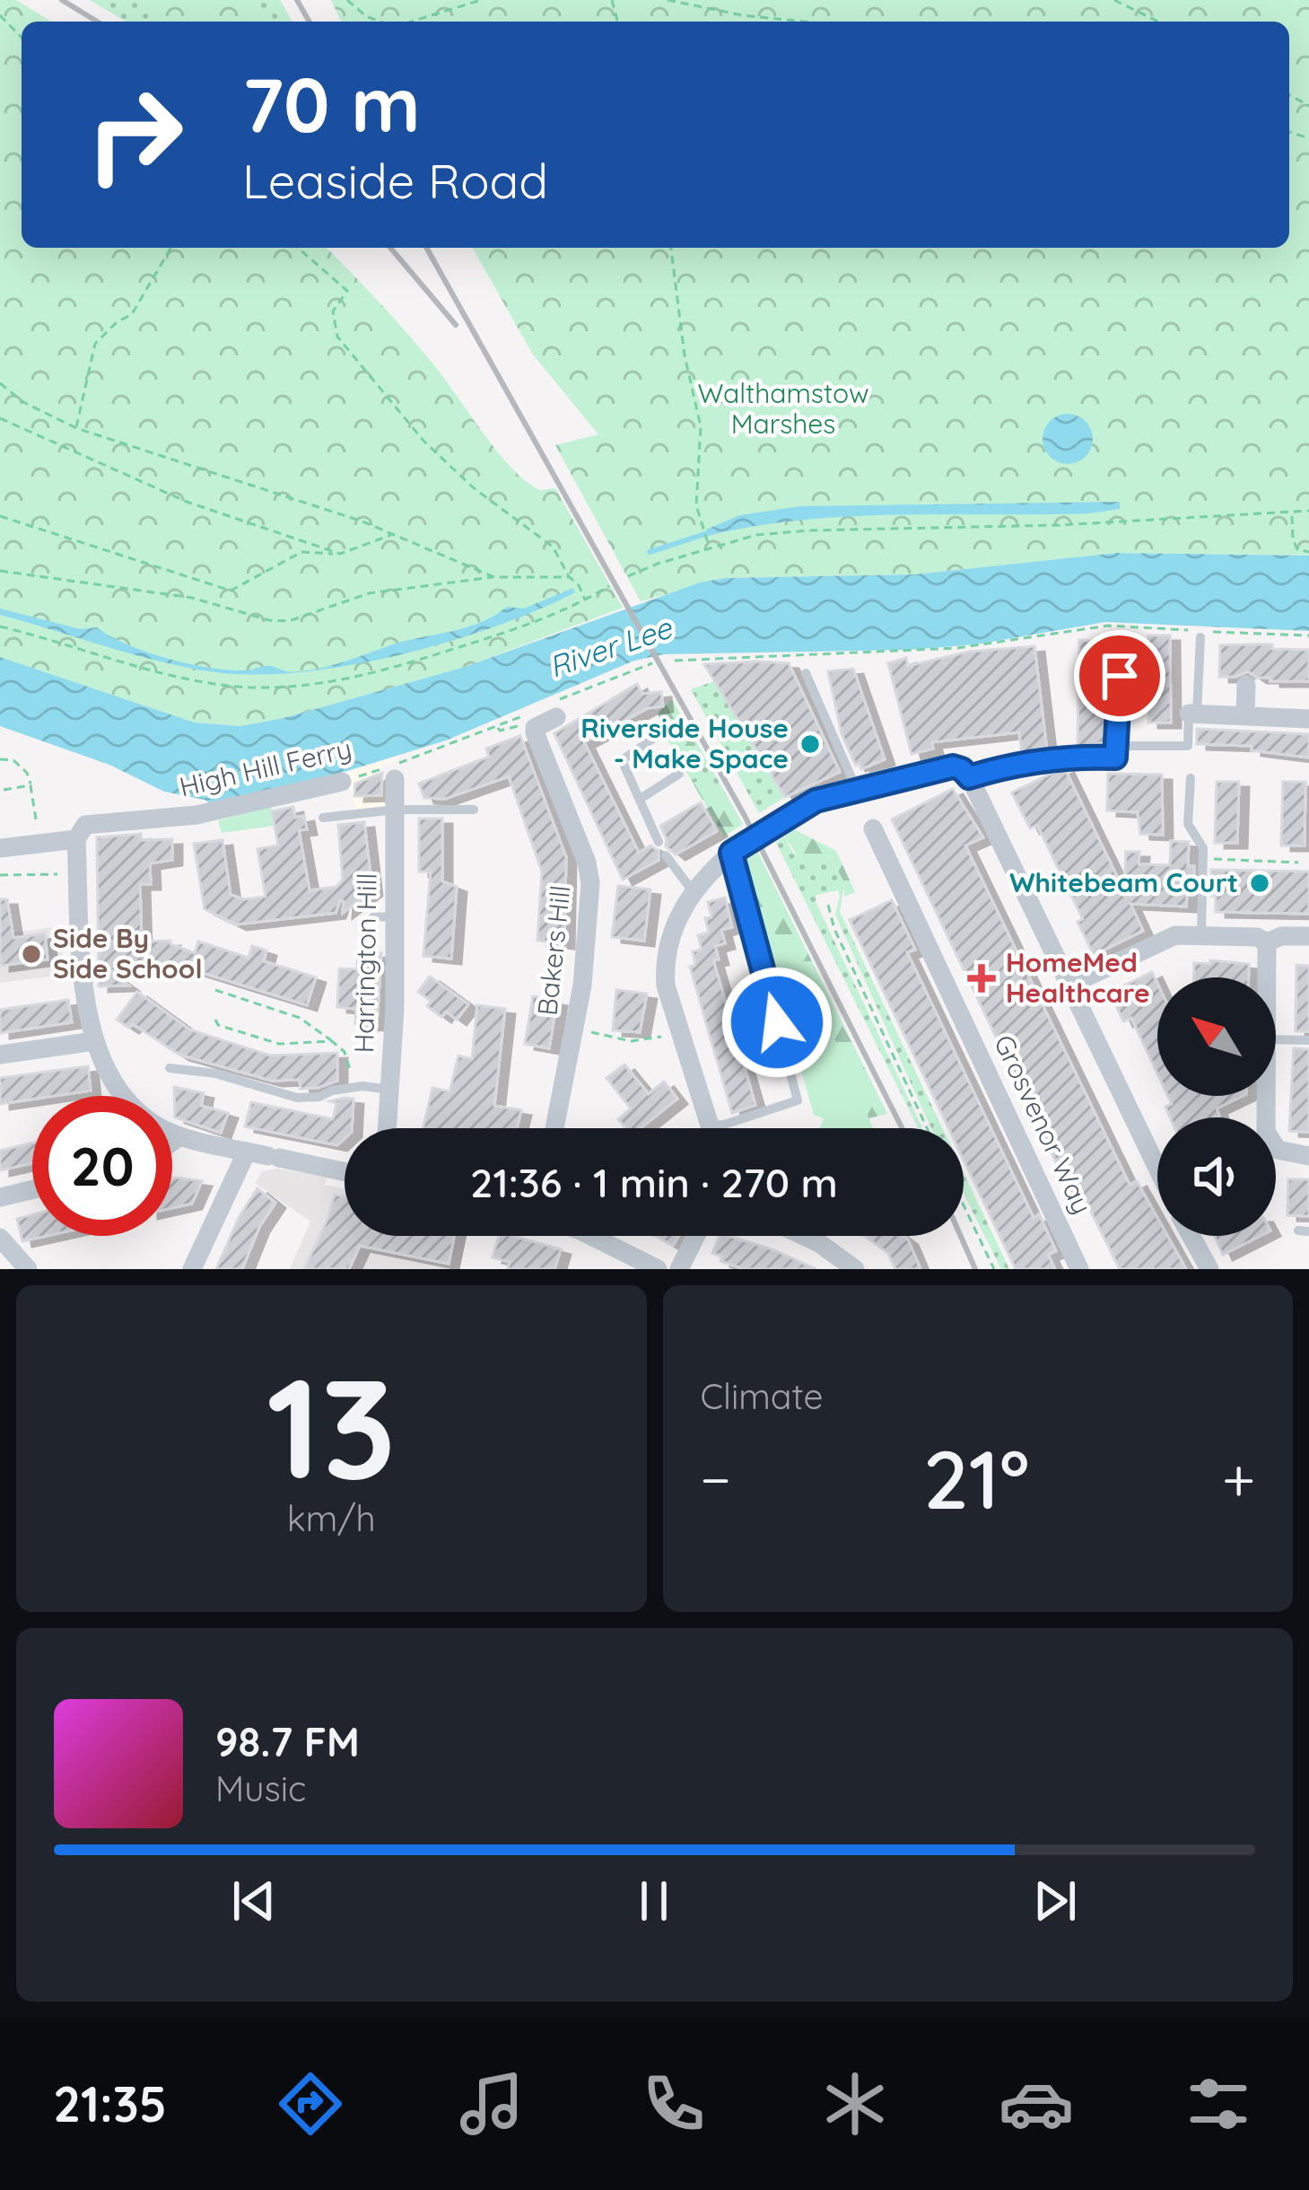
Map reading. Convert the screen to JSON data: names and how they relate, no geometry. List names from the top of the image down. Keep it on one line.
{"streets":{"street":["High Hill Ferry","Bakers Hill","Harrington Hill","Grosvenor Way"]},"water":["River Lee"],"parks":["Walthamstow Marshes"],"places":{"other":["Riverside House - Make Space","Whitebeam Court","Side By Side School"],"health":["HomeMed Healthcare"]},"north":"top left","page":{"turn":["70 m","Leaside Road"],"limit":"20","trip":"21:36 · 1 min · 270 m","tile":[["13","km/h"],"Climate"],"heat":["−","21°","+"],"song":["98.7 FM","Music"],"tabs":"21:35"}}
